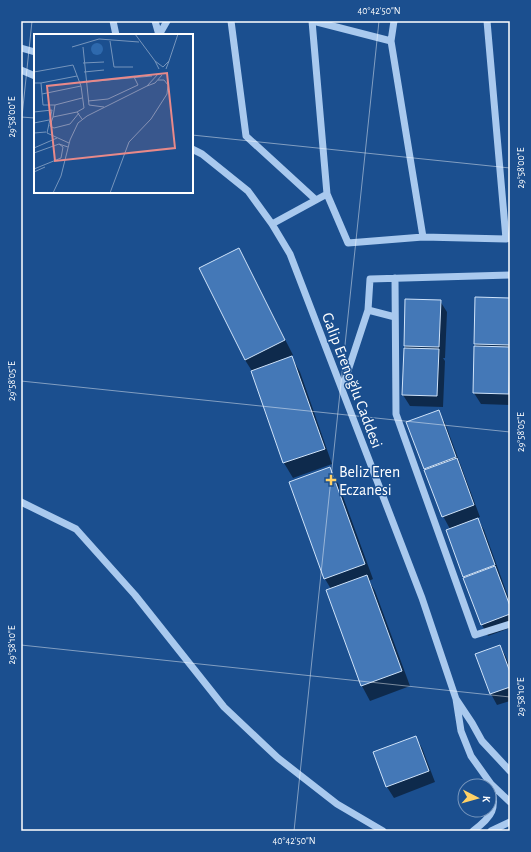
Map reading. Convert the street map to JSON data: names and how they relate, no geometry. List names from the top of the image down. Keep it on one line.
{"streets":{"street":["Galip Erenoğlu Caddesi"]},"places":{"health":["Beliz Eren Eczanesi"]},"north":"right","coordinates":["40°42'50\"N","29°58'00\"E","29°58'05\"E","29°58'10\"E"]}
